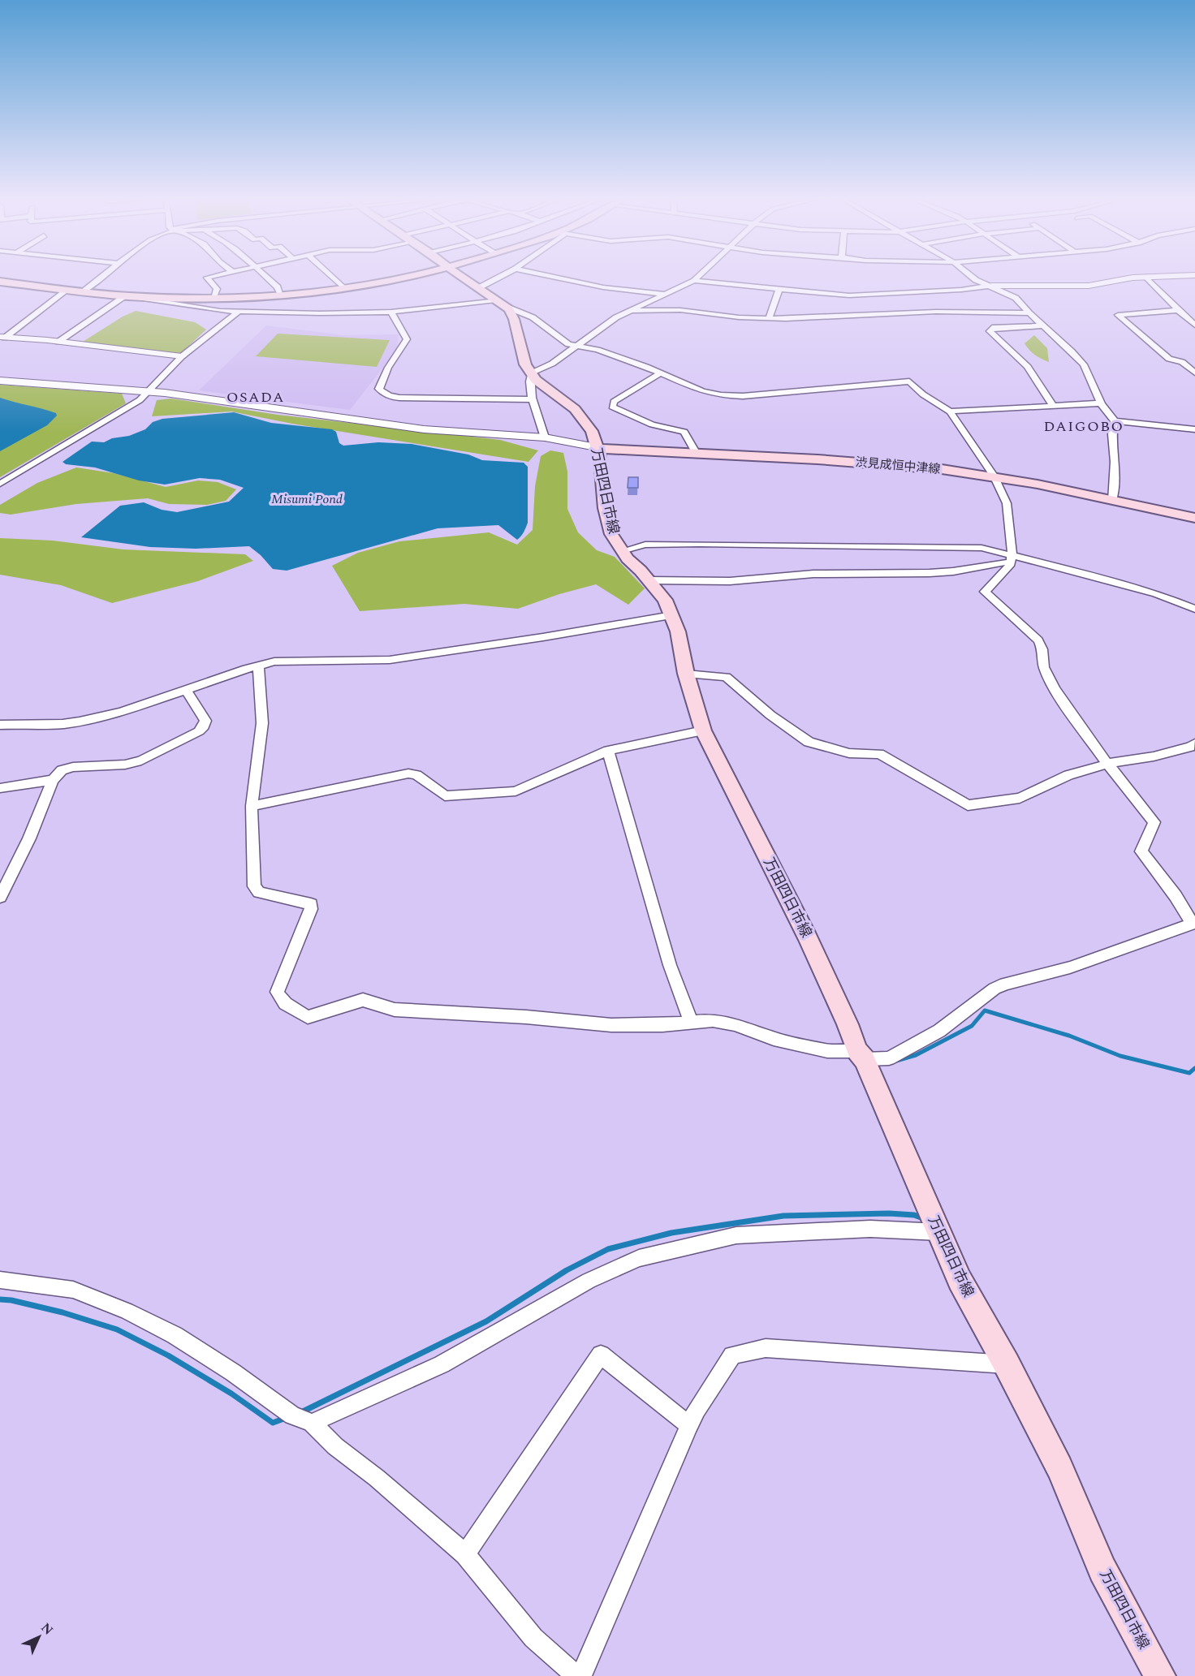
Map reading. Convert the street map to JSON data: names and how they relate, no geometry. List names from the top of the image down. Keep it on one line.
{"streets":{"main road":["渋見成恒中津線","万田四日市線"]},"crossings":[["渋見成恒中津線","万田四日市線"]],"districts":["OSADA","DAIGOBO"],"water":["Misumi Pond"],"north":"top right"}
